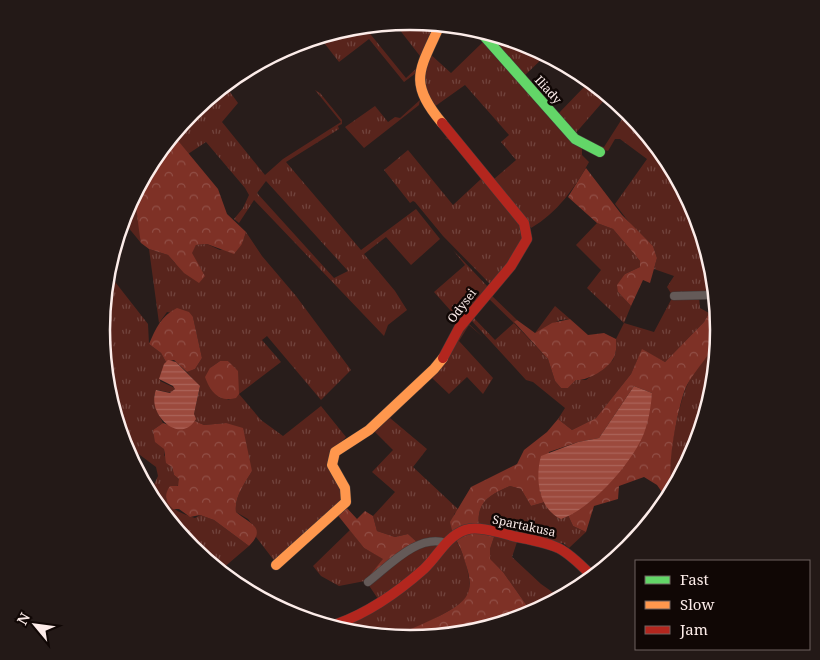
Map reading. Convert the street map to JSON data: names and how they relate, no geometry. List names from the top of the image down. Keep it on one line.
{"streets":{"street":["Iliady","Odysei","Spartakusa"]},"legend":["Fast","Slow","Jam"],"north":"top left"}
